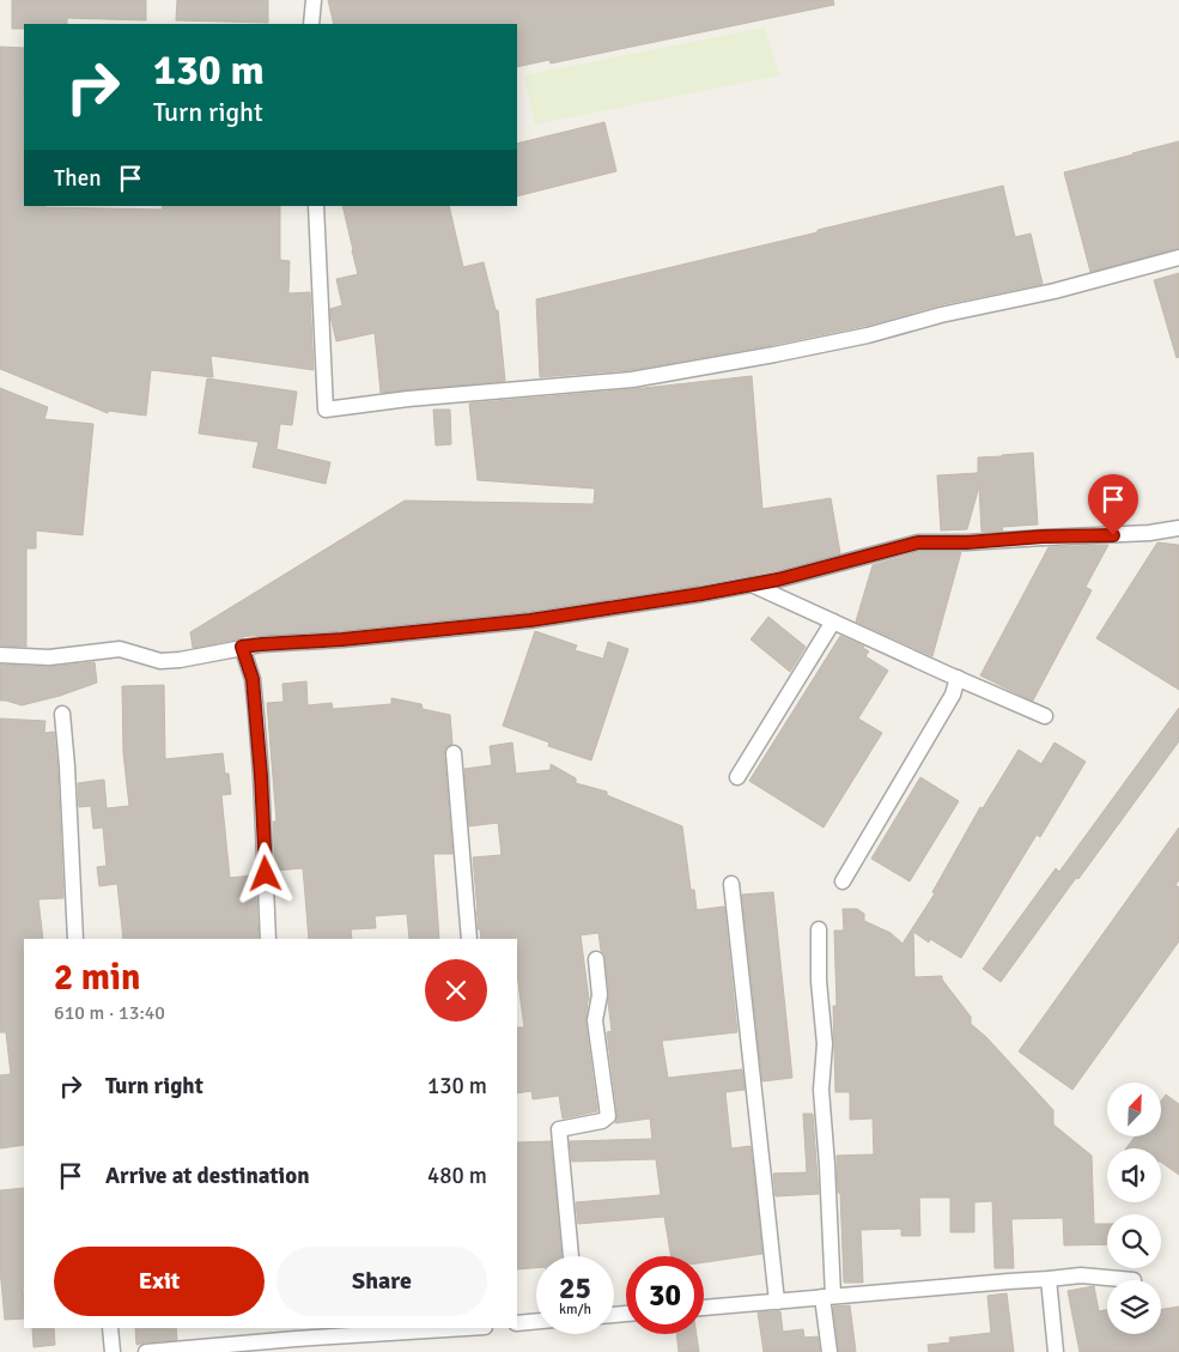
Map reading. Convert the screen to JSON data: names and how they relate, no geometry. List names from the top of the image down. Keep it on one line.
{"north":"top right","page":{"turn":["130 m","Turn right"],"then":"Then","heading":["2 min","610 m · 13:40"],"list":[{"name":"Turn right","value":"130 m"},{"name":"Arrive at destination","value":"480 m"}],"buttons":["Exit","Share"],"speed":"25 km/h","limit":"30"}}
